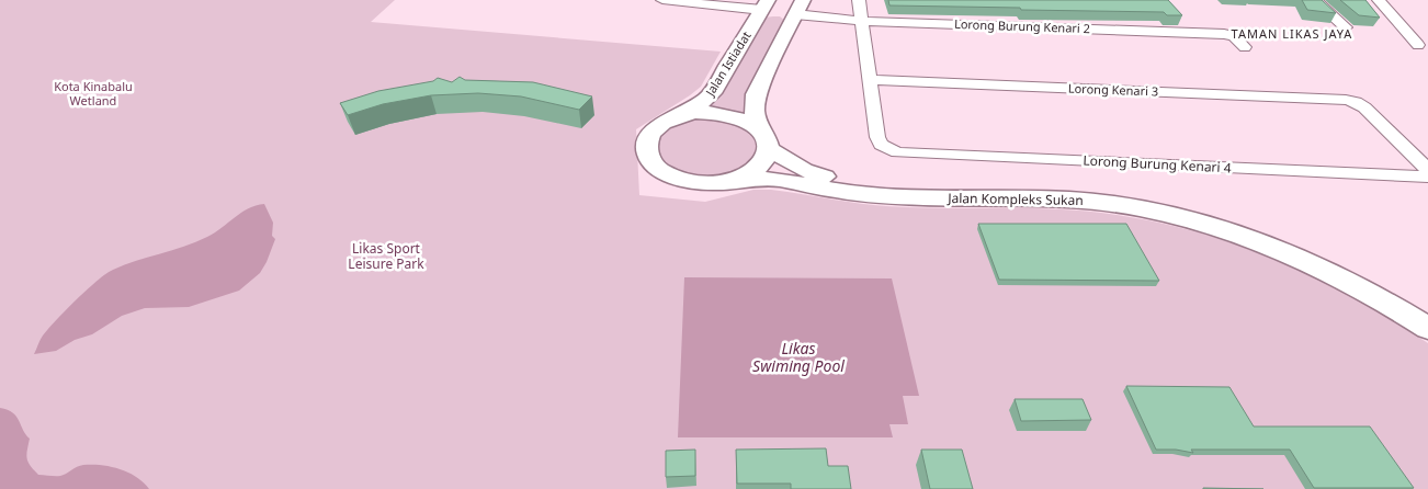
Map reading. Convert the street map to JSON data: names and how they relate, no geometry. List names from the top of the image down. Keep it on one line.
{"streets":{"main road":["Jalan Istiadat","Jalan Kompleks Sukan"],"street":["Lorong Burung Kenari 2","Lorong Kenari 3","Lorong Burung Kenari 4"]},"crossings":[["Jalan Istiadat","Jalan Kompleks Sukan"],["Lorong Kenari 3","Lorong Burung Kenari 4"]],"districts":["TAMAN LIKAS JAYA"],"water":["Likas Swiming Pool"],"parks":["Kota Kinabalu Wetland","Likas Sport Leisure Park"]}
